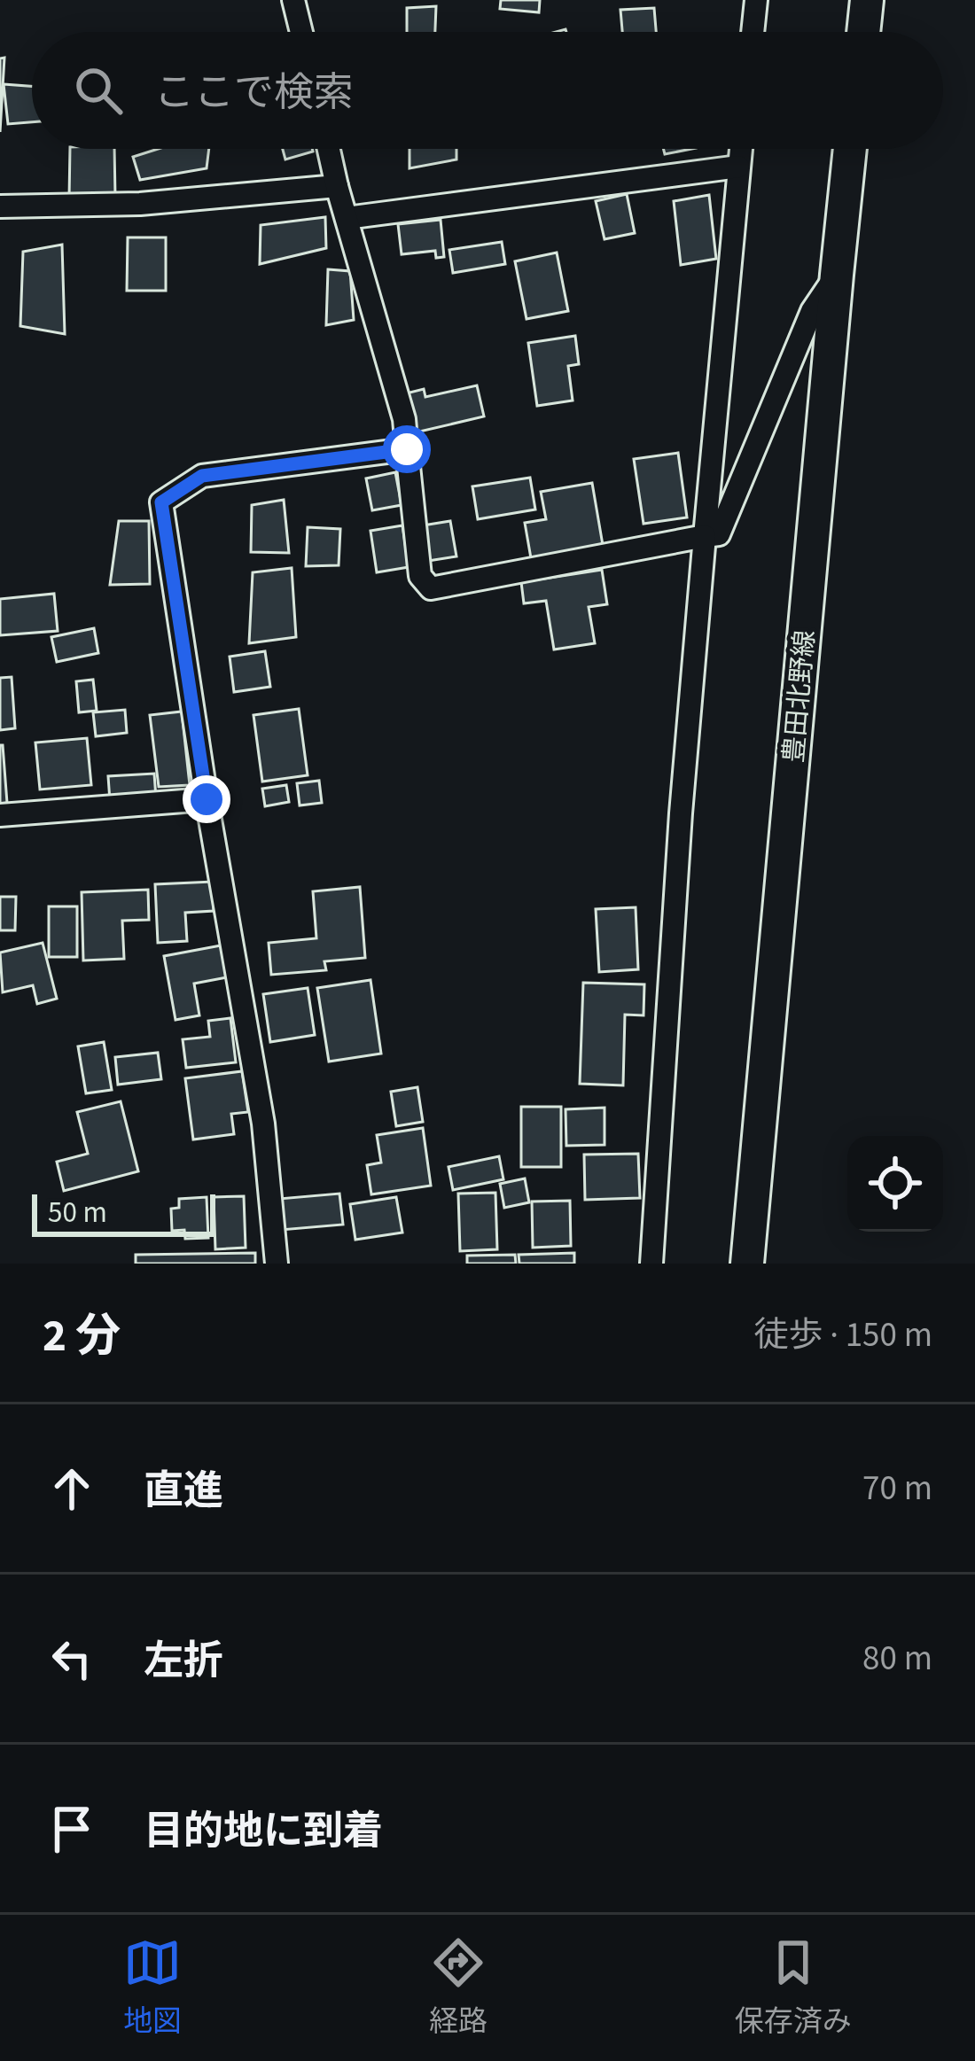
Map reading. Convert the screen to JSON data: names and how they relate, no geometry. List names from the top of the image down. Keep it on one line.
{"streets":{"main road":["豊田北野線"]},"scale_bar":"50 m","page":{"search":"ここで検索","scale":"50 m","heading":["2 分","徒歩 · 150 m"],"list":[["直進","70 m"],["左折","80 m"],"目的地に到着"],"nav":["地図","経路","保存済み"]}}
